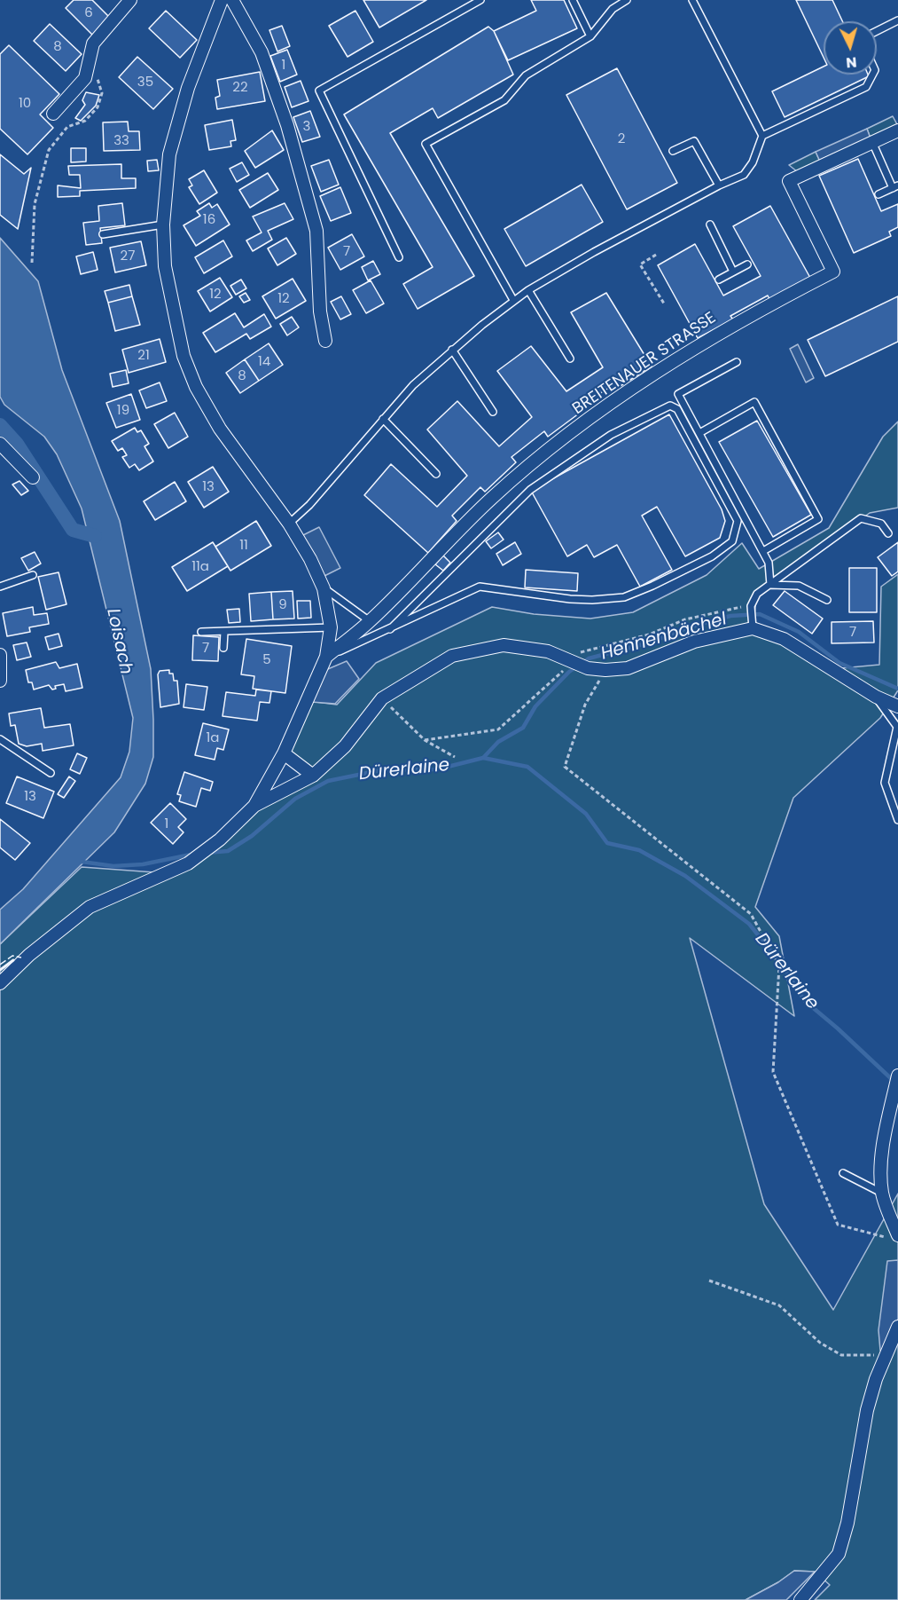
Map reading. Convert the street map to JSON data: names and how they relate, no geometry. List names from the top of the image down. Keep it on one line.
{"streets":{"street":["BREITENAUER STRASSE"]},"water":["Hennenbächel","Loisach","Dürerlaine"],"house_numbers":["6","8","1","35","22","10","3","2","33","16","7","27","12","12","21","14","8","19","13","11","11a","9","7","7","5","1a","13","1"],"north":"bottom"}
